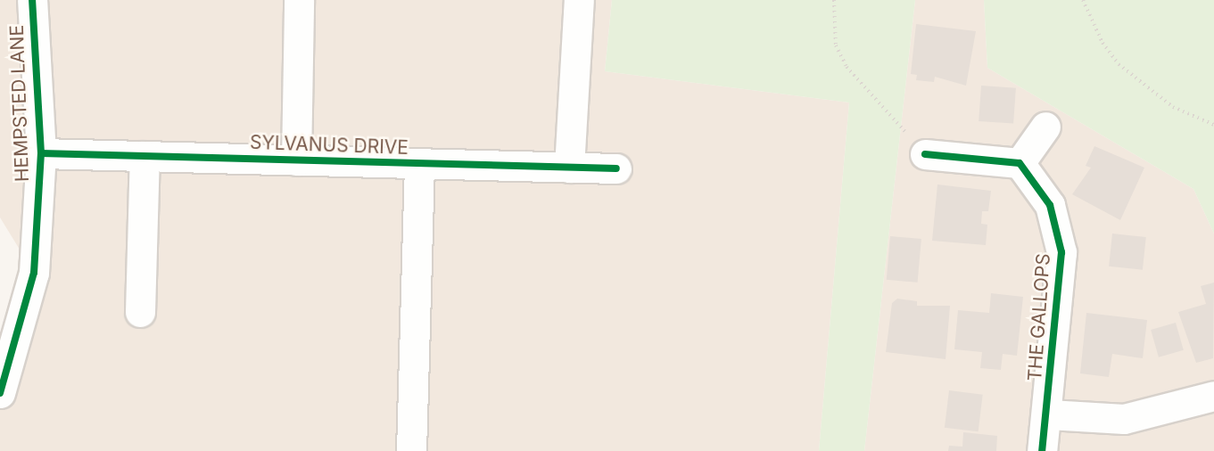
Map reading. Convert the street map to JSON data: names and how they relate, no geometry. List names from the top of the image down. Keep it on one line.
{"streets":{"street":["HEMPSTED LANE","SYLVANUS DRIVE","THE GALLOPS"]},"crossings":[["HEMPSTED LANE","SYLVANUS DRIVE"]]}
